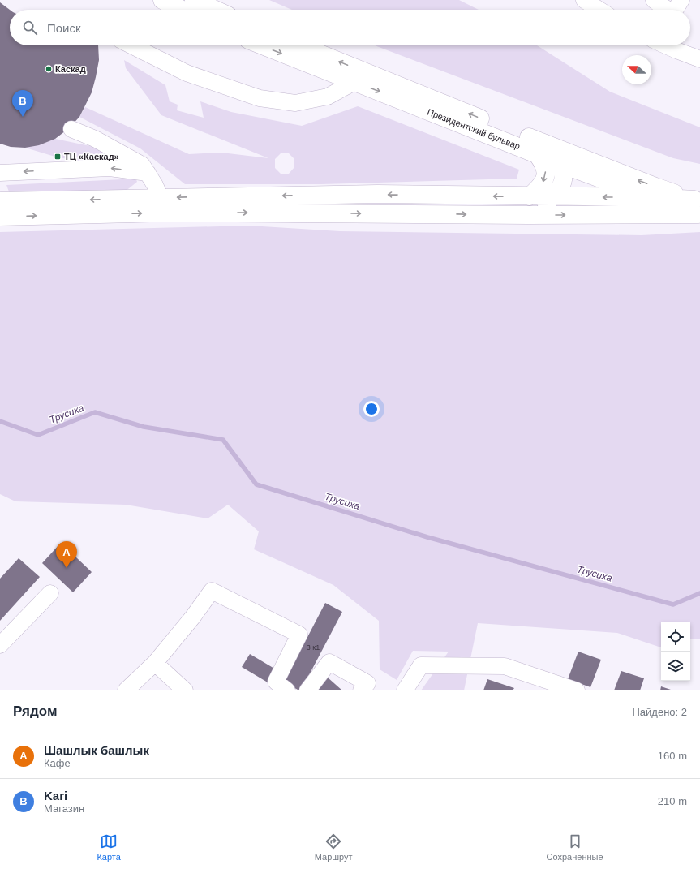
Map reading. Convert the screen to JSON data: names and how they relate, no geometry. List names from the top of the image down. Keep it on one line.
{"streets":{"main road":["Президентский бульвар"]},"water":["Трусиха"],"places":{"other":["Каскад"],"transit":["ТЦ «Каскад»"]},"house_numbers":["3 к1"],"north":"left","page":{"search":"Поиск","pins":["B","A"],"heading":["Рядом","Найдено: 2"],"list":[{"mark":"A","name":"Шашлык башлык","note":"Кафе","value":"160 m"},{"mark":"B","name":"Kari","note":"Магазин","value":"210 m"}],"nav":["Карта","Маршрут","Сохранённые"]}}
